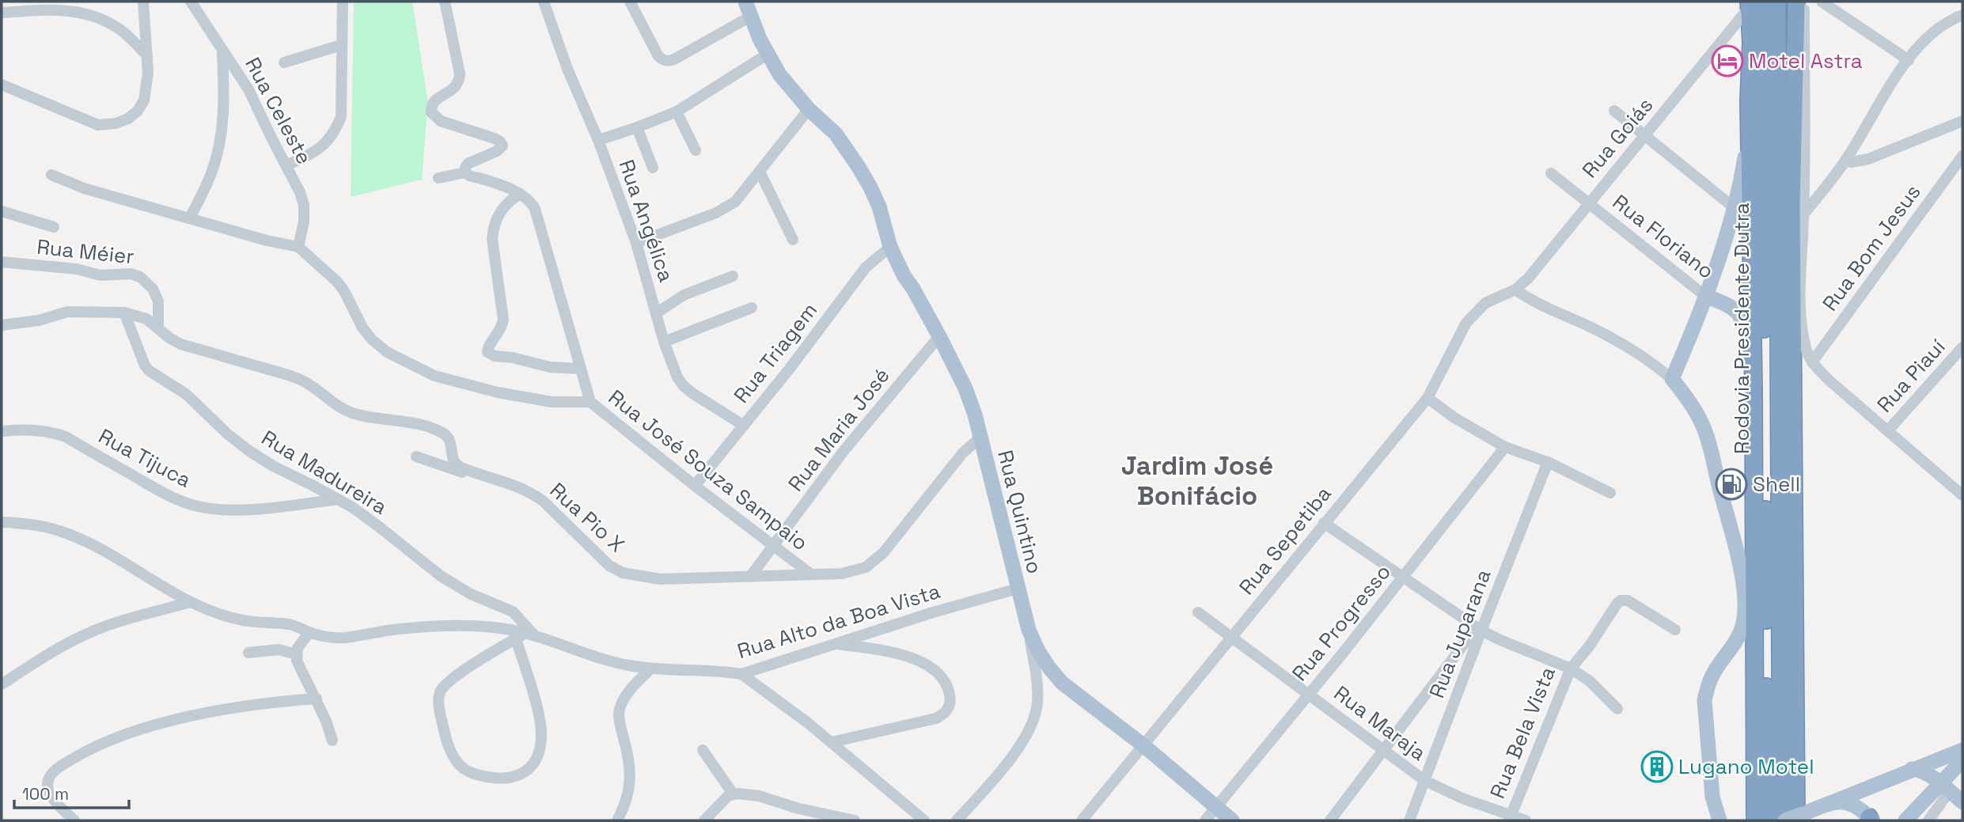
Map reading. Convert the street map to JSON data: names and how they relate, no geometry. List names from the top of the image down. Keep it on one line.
{"streets":{"highway":["Rodovia Presidente Dutra"],"main road":["Rua Floriano","Rua Quintino"],"street":["Rua Celeste","Rua Goiás","Rua Angélica","Rua Bom Jesus","Rua Méier","Rua Triagem","Rua Piauí","Rua Maria José","Rua Tijuca","Rua José Souza Sampaio","Rua Madureira","Rua Pio X","Rua Sepetiba","Rua Alto da Boa Vista","Rua Progresso","Rua Juparana","Rua Maraja","Rua Bela Vista"]},"crossings":[["Rua Celeste","Rua José Souza Sampaio"],["Rua Goiás","Rua Floriano"],["Rua Goiás","Rodovia Presidente Dutra"],["Rua Goiás","Rua Sepetiba"],["Rua Angélica","Rua Triagem"],["Rua Méier","Rua Pio X"],["Rua Triagem","Rua José Souza Sampaio"],["Rua Triagem","Rua Quintino"],["Rua Maria José","Rua José Souza Sampaio"],["Rua Maria José","Rua Quintino"],["Rua Maria José","Rua Pio X"],["Rua Tijuca","Rua Madureira"],["Rua José Souza Sampaio","Rua Pio X"],["Rua Madureira","Rua Alto da Boa Vista"],["Rua Quintino","Rua Pio X"],["Rua Quintino","Rua Alto da Boa Vista"],["Rua Sepetiba","Rua Maraja"],["Rua Progresso","Rua Maraja"],["Rua Juparana","Rua Maraja"],["Rua Maraja","Rua Bela Vista"]],"districts":["Jardim José Bonifácio"],"places":{"hotel":["Motel Astra"],"fuel station":["Shell"],"building":["Lugano Motel"]},"scale_bar":"100 m"}
